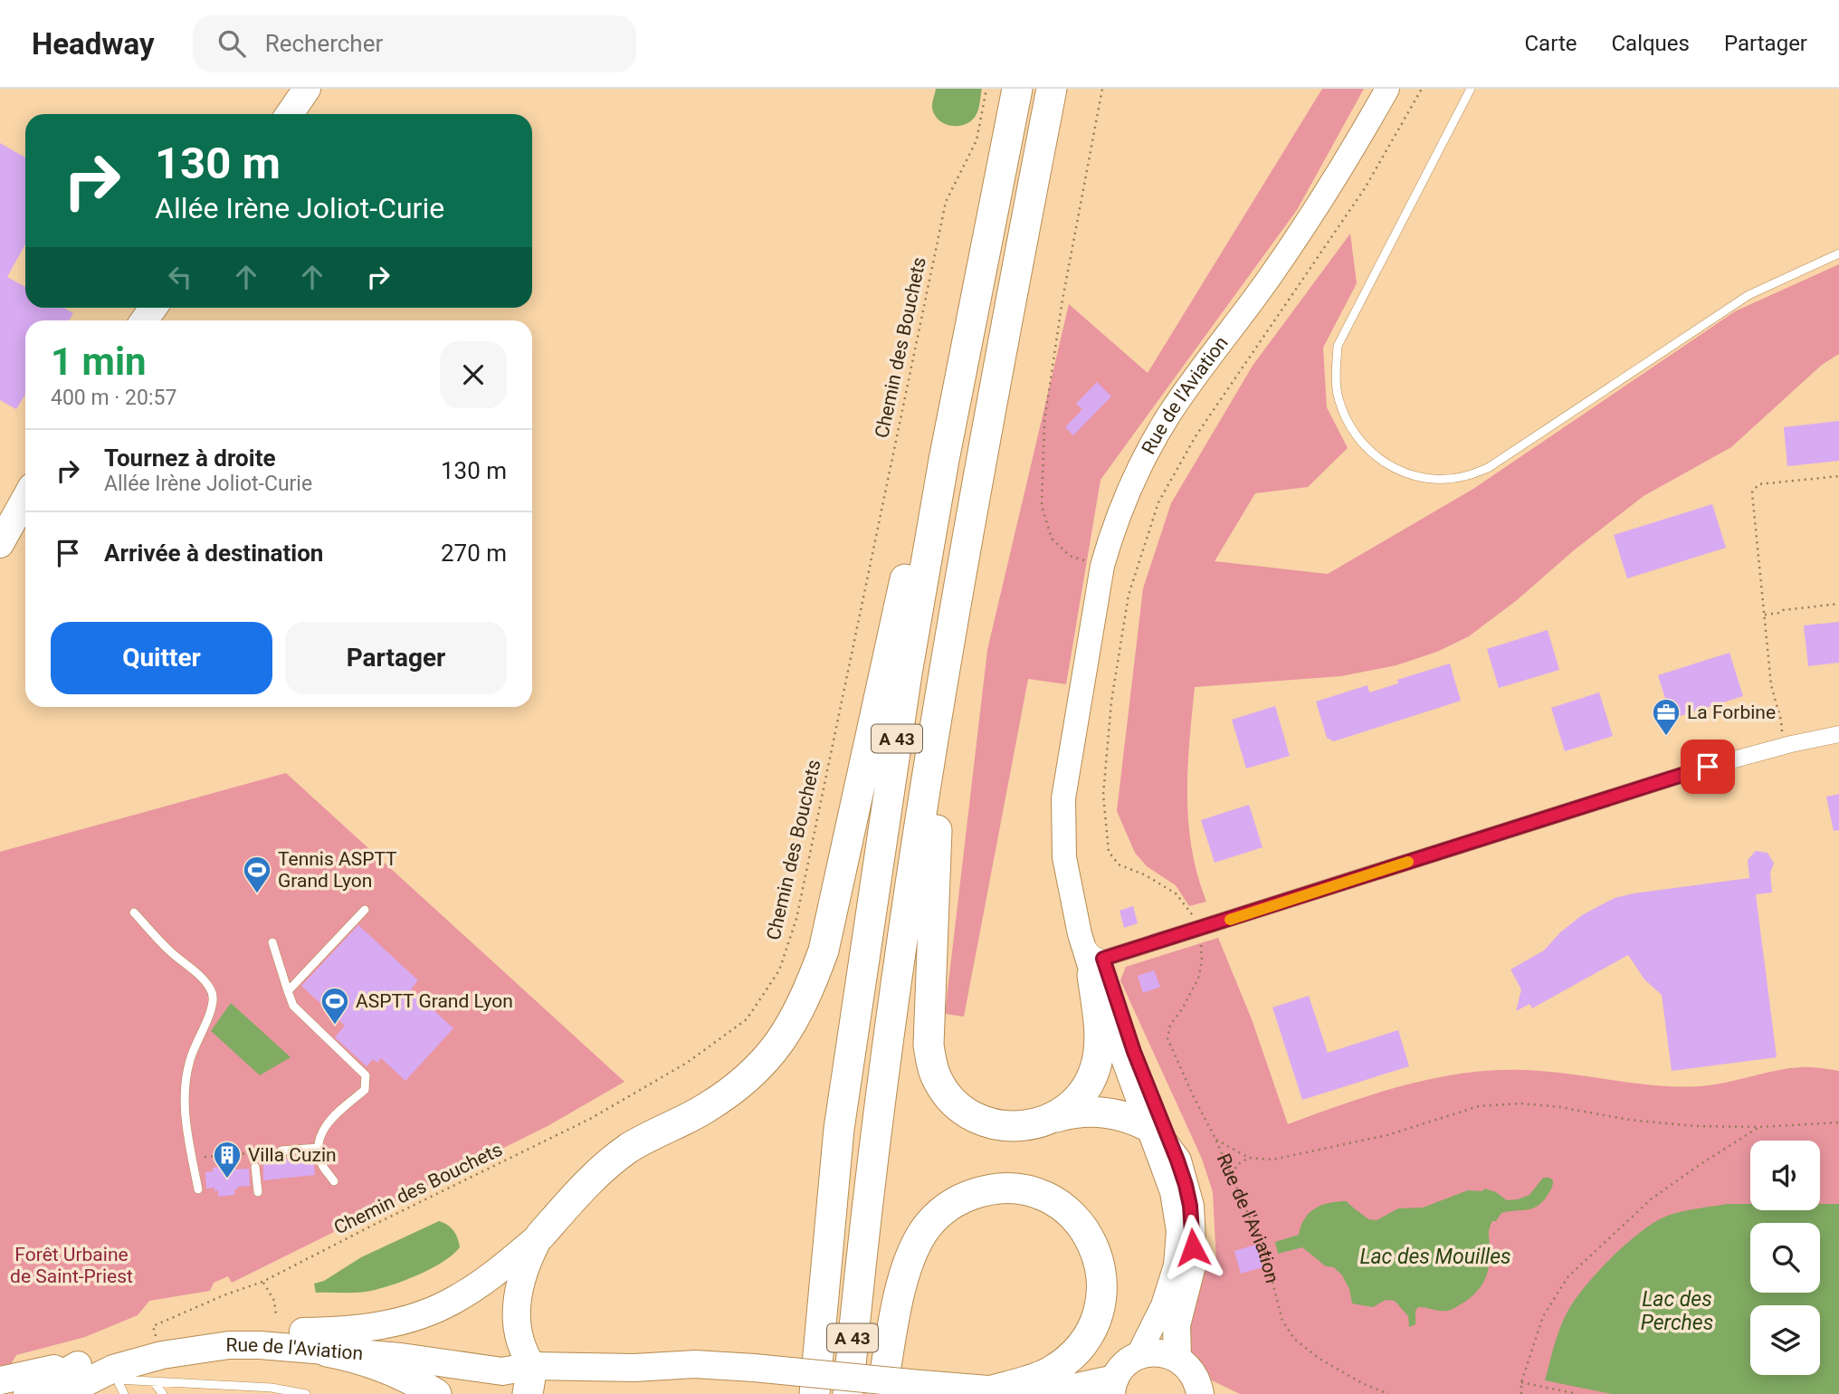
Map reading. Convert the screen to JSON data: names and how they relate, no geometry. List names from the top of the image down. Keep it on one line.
{"streets":{"highway":["A 43"],"main road":["Rue de l'Aviation"],"path":["Chemin des Bouchets"]},"crossings":[["Chemin des Bouchets","Rue de l'Aviation"]],"water":["Lac des Mouilles","Lac des Perches"],"parks":["Forêt Urbaine de Saint-Priest"],"places":{"office":["La Forbine"],"sports":["Tennis ASPTT Grand Lyon","ASPTT Grand Lyon"],"building":["Villa Cuzin"]},"page":{"header":"Headway","search":"Rechercher","nav":["Carte","Calques","Partager"],"turn":["130 m","Allée Irène Joliot-Curie"],"heading":["1 min","400 m · 20:57"],"list":[{"name":"Tournez à droite","note":"Allée Irène Joliot-Curie","value":"130 m"},{"name":"Arrivée à destination","value":"270 m"}],"buttons":["Quitter","Partager"]}}
